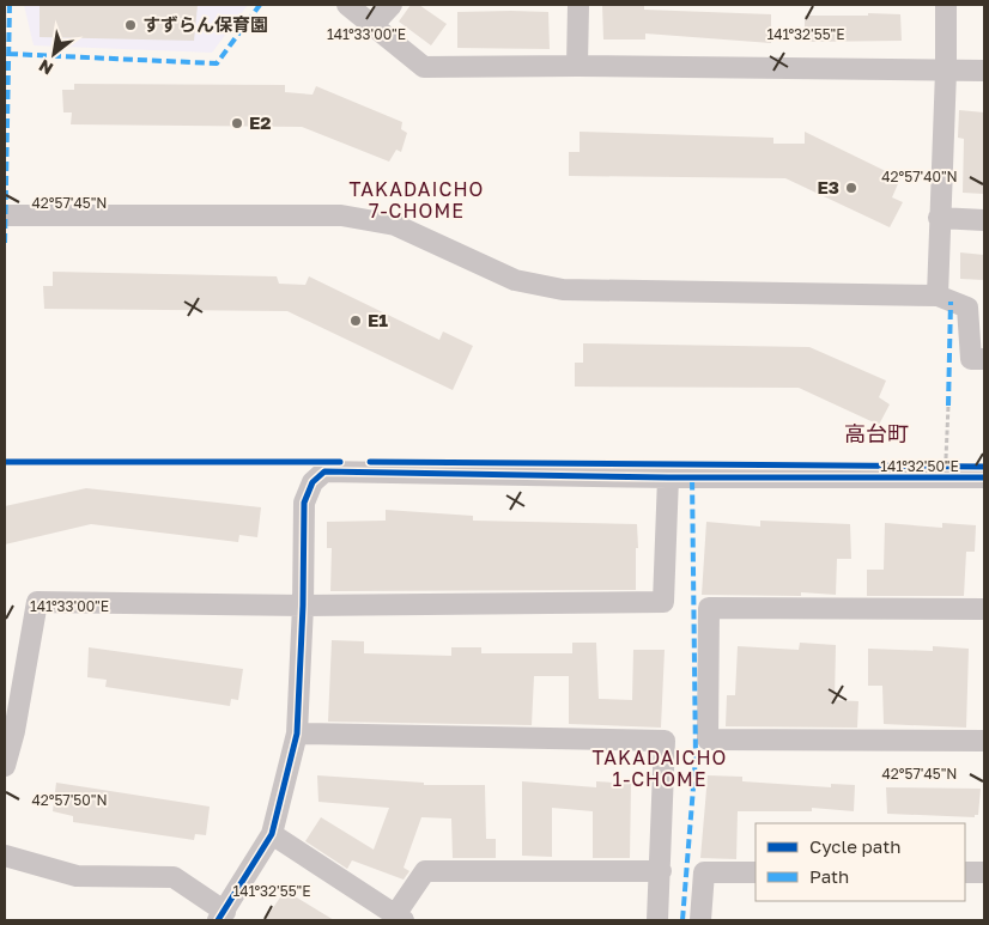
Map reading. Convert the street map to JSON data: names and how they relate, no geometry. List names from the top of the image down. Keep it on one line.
{"districts":["TAKADAICHO 7-CHOME","高台町","TAKADAICHO 1-CHOME"],"places":["すずらん保育園","E2","E3","E1"],"legend":["Cycle path","Path"],"north":"bottom left","coordinates":["141°33'00\"E","141°32'55\"E","42°57'40\"N","42°57'45\"N","141°32'50\"E","42°57'50\"N"]}
